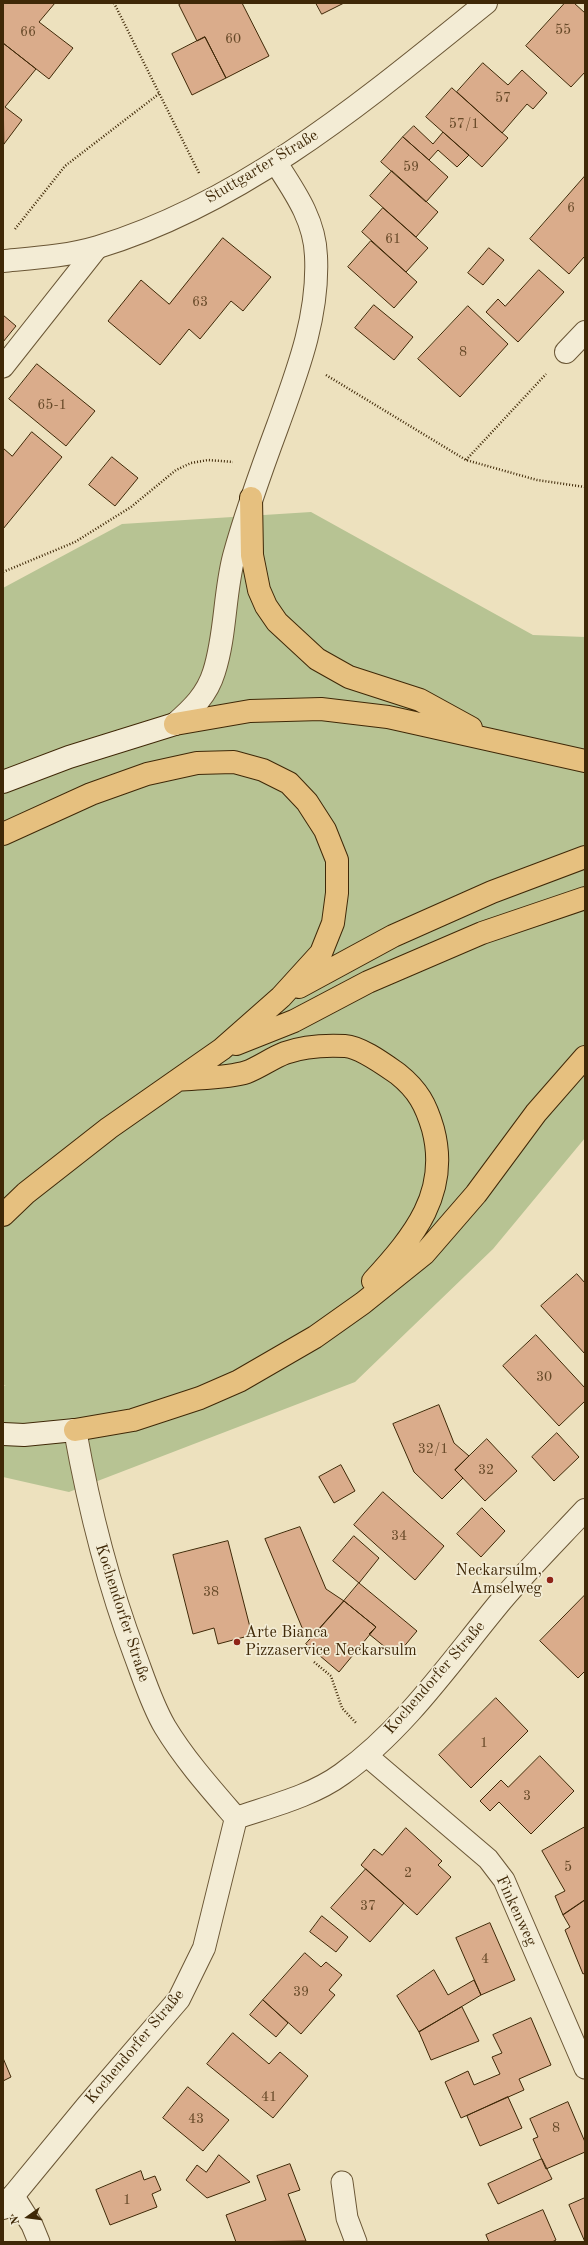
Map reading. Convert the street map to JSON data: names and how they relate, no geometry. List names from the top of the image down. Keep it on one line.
{"streets":{"street":["Stuttgarter Straße","Kochendorfer Straße"],"lane":["Finkenweg"]},"crossings":[["Kochendorfer Straße","Finkenweg"]],"places":["Neckarsulm, Amselweg","Arte Bianca Pizzaservice Neckarsulm"],"house_numbers":["55","66","60","57","57/1","59","6","61","63","8","65-1","30","32/1","32","34","38","1","3","5","2","37","4","39","41","43","8","1"],"north":"left"}
